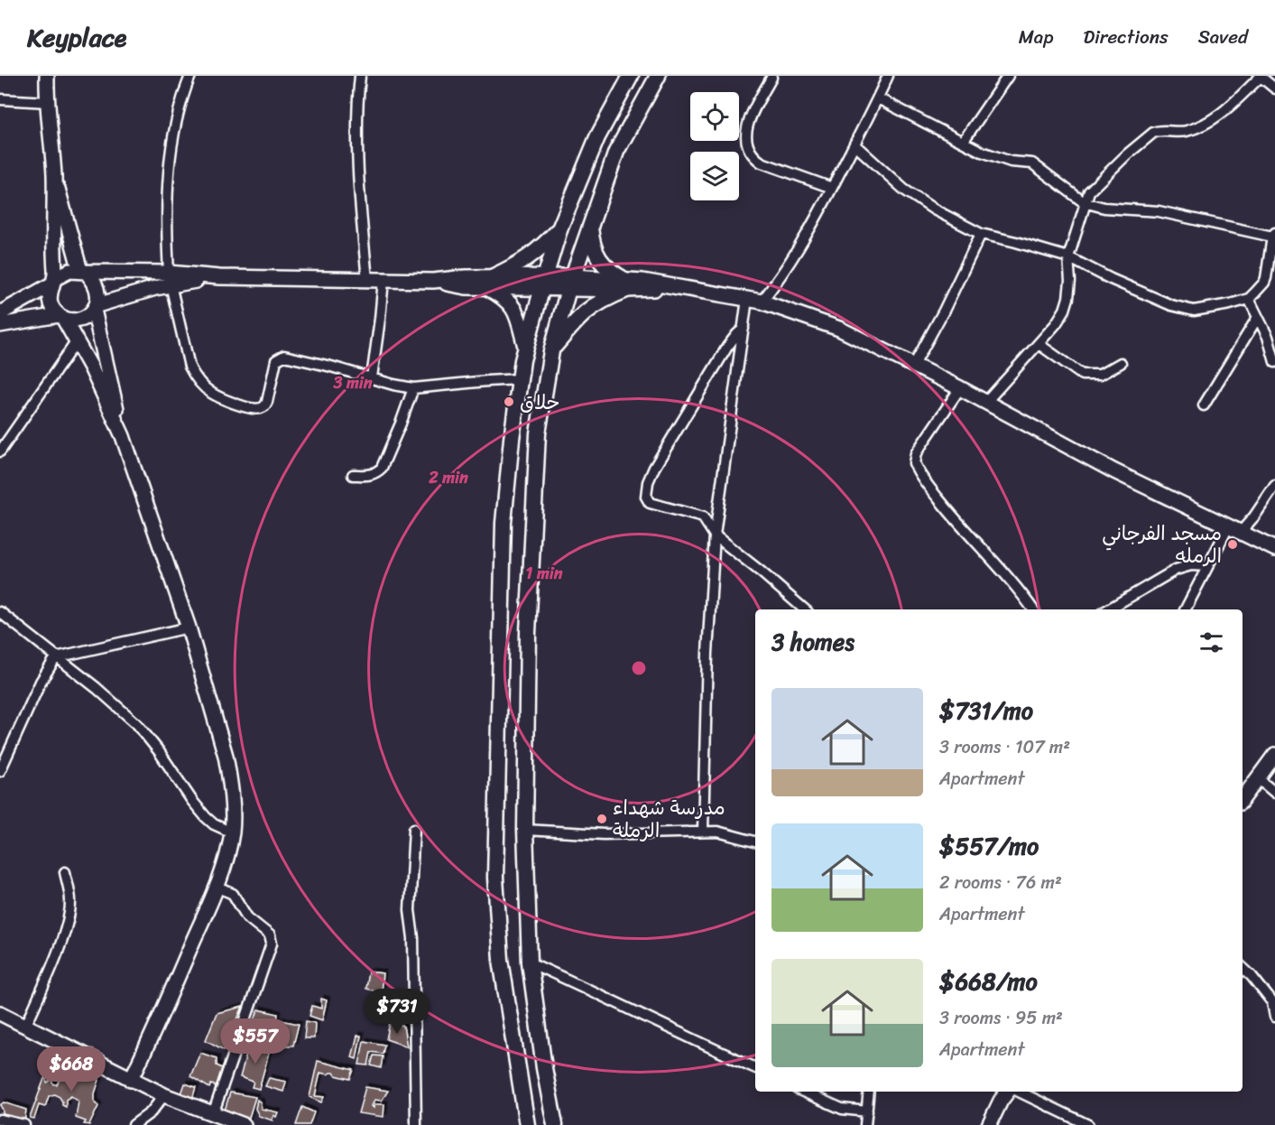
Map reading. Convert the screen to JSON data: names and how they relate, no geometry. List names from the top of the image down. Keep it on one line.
{"places":["حلاق","مسجد الفرجاني الرمله","مدرسة شهداء الرملة"],"page":{"header":"Keyplace","nav":["Map","Directions","Saved"],"heading":"3 homes","list":[{"name":"$731/mo","note":"3 rooms · 107 m² · Apartment"},{"name":"$557/mo","note":"2 rooms · 76 m² · Apartment"},{"name":"$668/mo","note":"3 rooms · 95 m² · Apartment"}],"price":["$731","$557","$668"]},"rings":["3 min","2 min","1 min"]}
